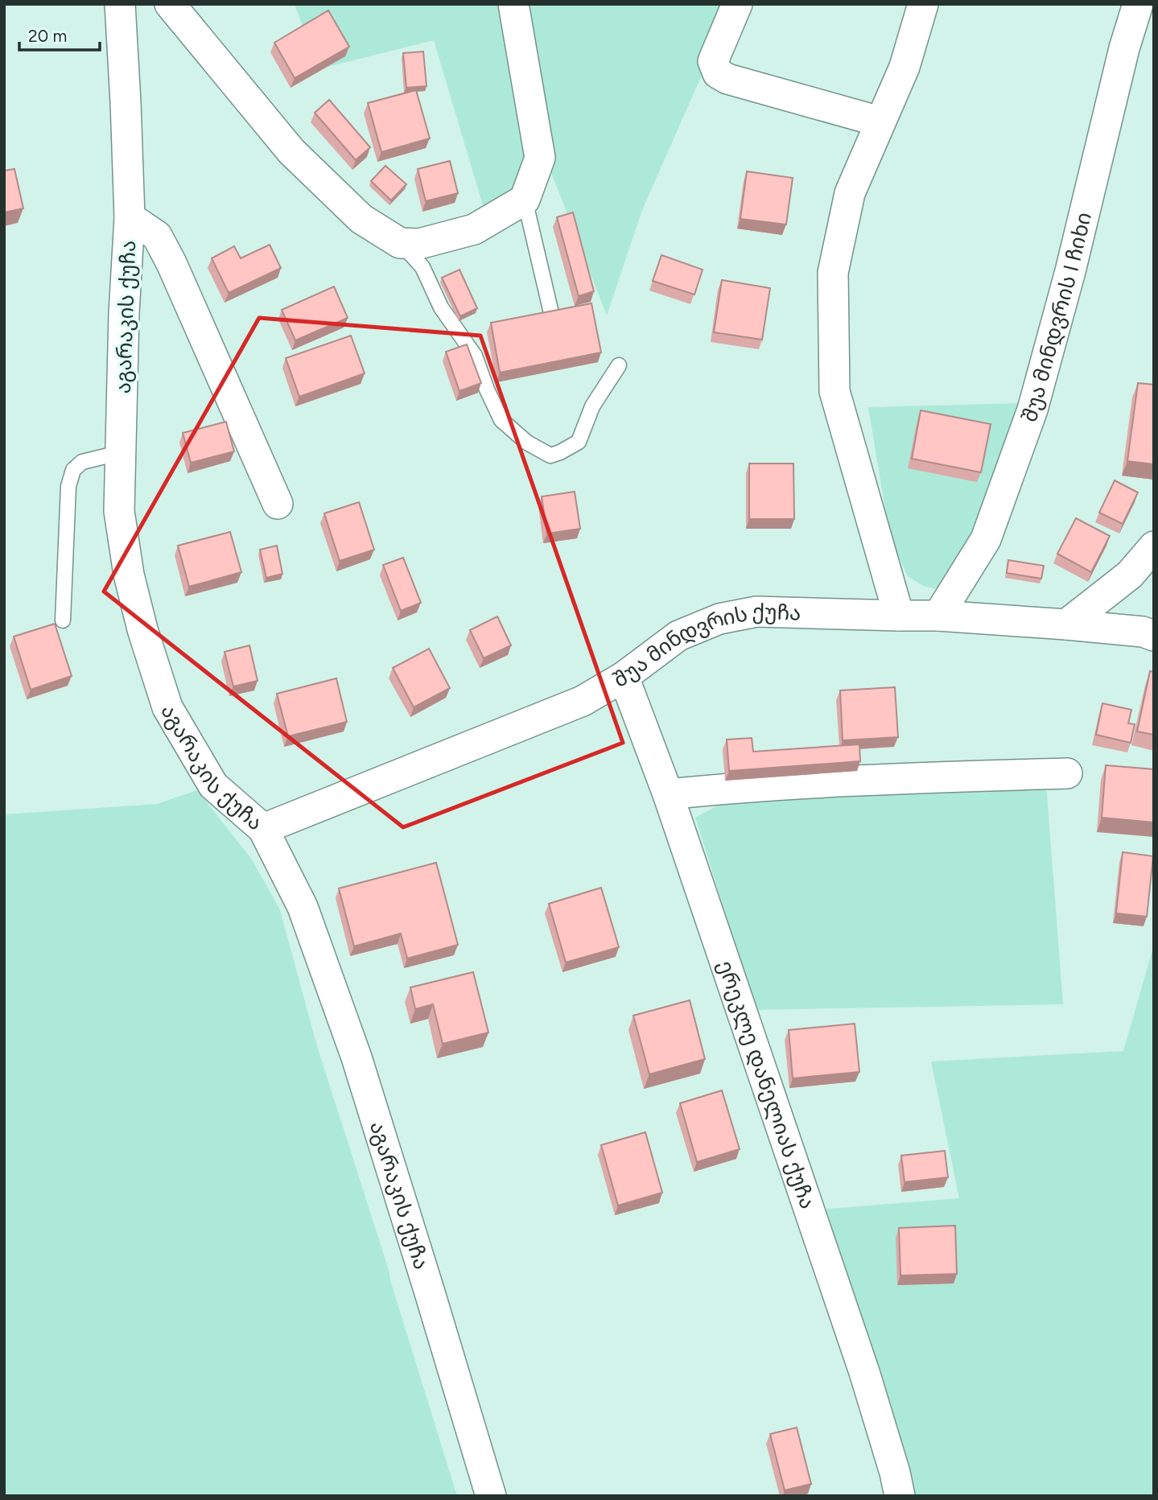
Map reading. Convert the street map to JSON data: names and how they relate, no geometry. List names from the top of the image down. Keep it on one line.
{"streets":{"street":["აგარაკის ქუჩა","შუა მინდვრის I ჩიხი","შუა მინდვრის ქუჩა","ერეკლე დანელიას ქუჩა"]},"crossings":[["აგარაკის ქუჩა","შუა მინდვრის ქუჩა"],["შუა მინდვრის I ჩიხი","შუა მინდვრის ქუჩა"],["შუა მინდვრის ქუჩა","ერეკლე დანელიას ქუჩა"]],"scale_bar":"20 m"}
